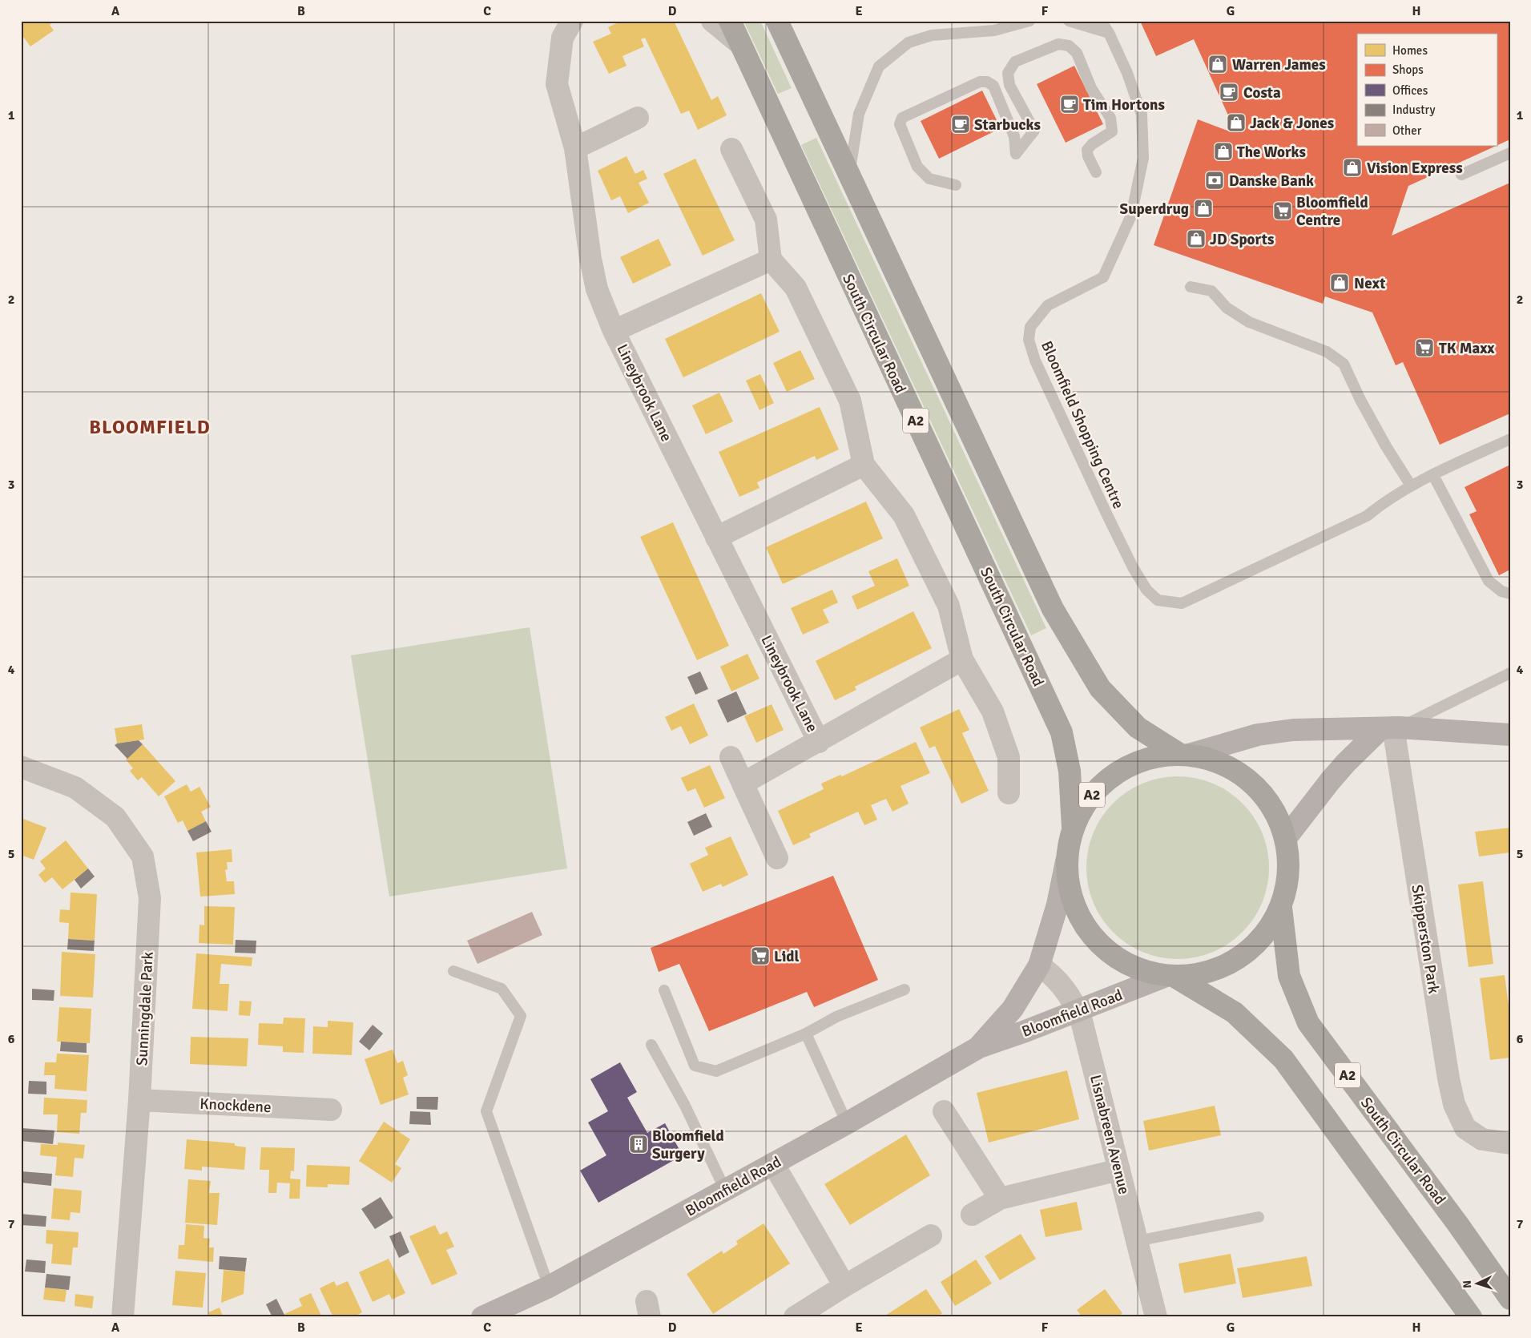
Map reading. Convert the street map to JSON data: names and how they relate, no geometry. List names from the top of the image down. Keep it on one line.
{"streets":{"highway":["South Circular Road","A2"],"street":["Lineybrook Lane","Skipperston Park","Sunningdale Park","Bloomfield Road","Knockdene","Lisnabreen Avenue"],"lane":["Bloomfield Shopping Centre"]},"crossings":[["South Circular Road","A2"],["A2","Bloomfield Road"],["Sunningdale Park","Knockdene"],["Bloomfield Road","Lisnabreen Avenue"]],"districts":["BLOOMFIELD"],"places":{"shop":["Warren James","Jack & Jones","The Works","Vision Express","Superdrug","JD Sports","Next"],"cafe":["Costa","Tim Hortons","Starbucks"],"bank":["Danske Bank"],"supermarket":["Bloomfield Centre","TK Maxx","Lidl"],"building":["Bloomfield Surgery"]},"legend":["Homes","Shops","Offices","Industry","Other"],"north":"left","grid":{"columns":["A","B","C","D","E","F","G","H"],"rows":["1","2","3","4","5","6","7"]}}
